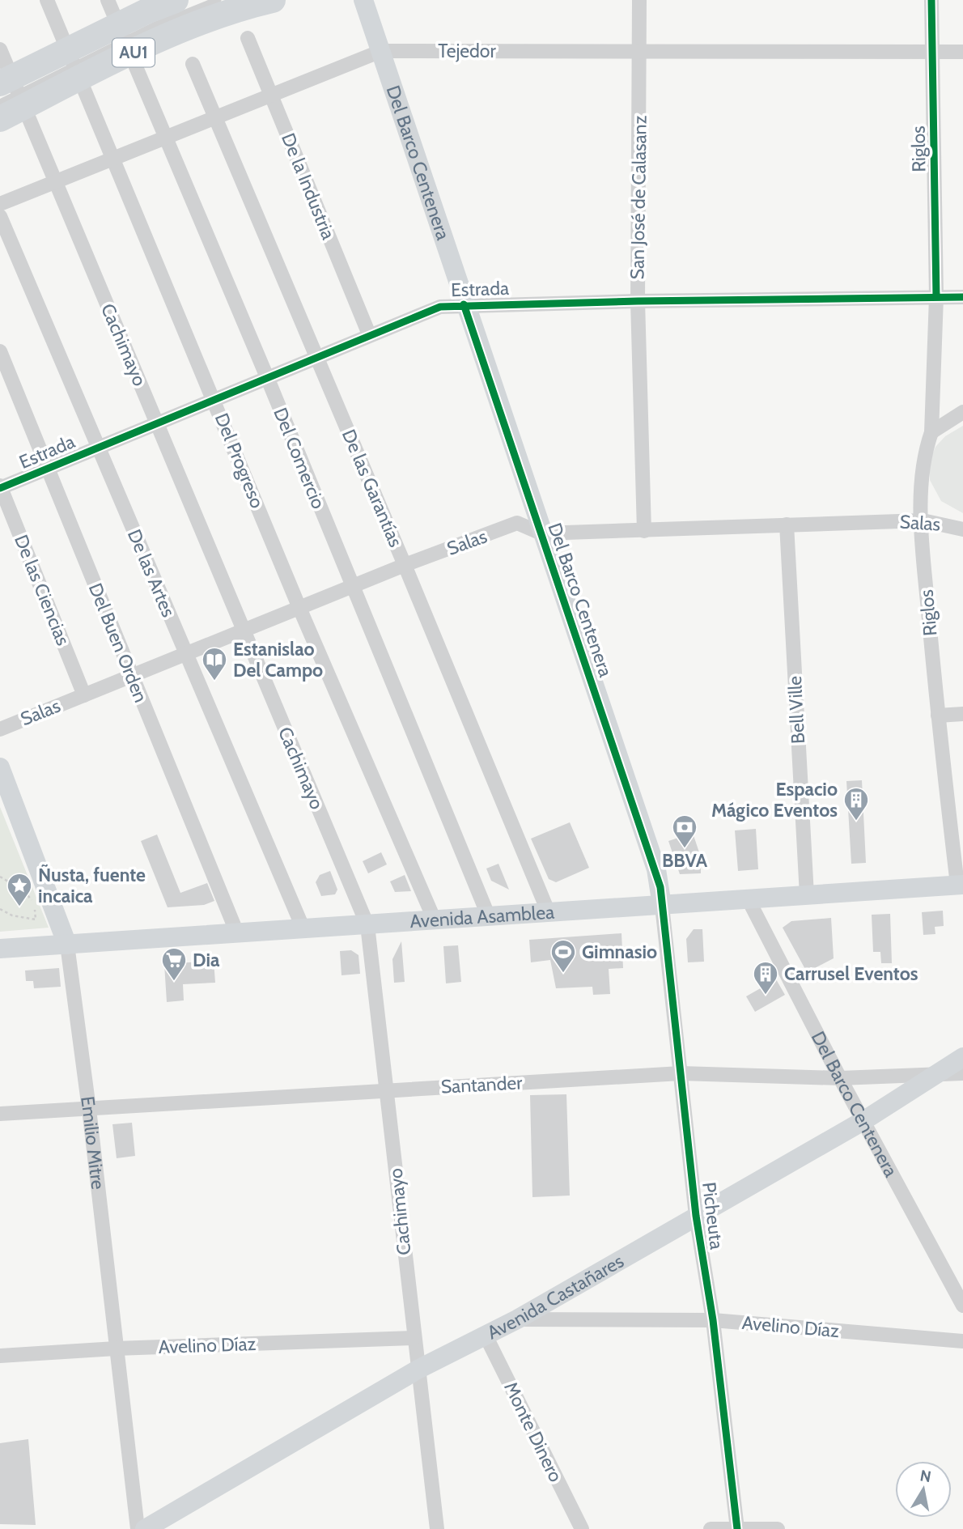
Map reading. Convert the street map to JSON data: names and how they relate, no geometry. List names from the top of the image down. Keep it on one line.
{"streets":{"highway":["AU1"],"main road":["Del Barco Centenera","Avenida Asamblea","Emilio Mitre","Avenida Castañares"],"street":["Tejedor","Riglos","De la Industria","San José de Calasanz","Estrada","Cachimayo","Del Comercio","Del Progreso","De las Garantías","Salas","De las Artes","De las Ciencias","Del Buen Orden","Bell Ville","Santander","Picheuta","Avelino Díaz","Monte Dinero"]},"crossings":[["Tejedor","Riglos"],["Tejedor","Del Barco Centenera"],["Tejedor","De la Industria"],["Tejedor","San José de Calasanz"],["Tejedor","Cachimayo"],["Tejedor","Del Comercio"],["Tejedor","Del Progreso"],["Tejedor","De las Garantías"],["Riglos","Estrada"],["Riglos","Salas"],["Riglos","Avenida Asamblea"],["Del Barco Centenera","Estrada"],["Del Barco Centenera","Salas"],["Del Barco Centenera","Avenida Asamblea"],["Del Barco Centenera","Santander"],["Del Barco Centenera","Picheuta"],["Del Barco Centenera","Avenida Castañares"],["De la Industria","Estrada"],["San José de Calasanz","Estrada"],["San José de Calasanz","Salas"],["Estrada","Cachimayo"],["Estrada","Del Comercio"],["Estrada","Del Progreso"],["Estrada","De las Garantías"],["Estrada","De las Artes"],["Estrada","De las Ciencias"],["Estrada","Del Buen Orden"],["Cachimayo","Salas"],["Cachimayo","Avenida Asamblea"],["Cachimayo","Santander"],["Cachimayo","Avenida Castañares"],["Cachimayo","Avelino Díaz"],["Del Comercio","Salas"],["Del Comercio","Avenida Asamblea"],["Del Progreso","Salas"],["Del Progreso","Avenida Asamblea"],["De las Garantías","Salas"],["De las Garantías","Avenida Asamblea"],["Salas","De las Artes"],["Salas","De las Ciencias"],["Salas","Del Buen Orden"],["Salas","Bell Ville"],["De las Artes","Avenida Asamblea"],["Del Buen Orden","Avenida Asamblea"],["Bell Ville","Avenida Asamblea"],["Avenida Asamblea","Emilio Mitre"],["Avenida Asamblea","Picheuta"],["Santander","Emilio Mitre"],["Santander","Picheuta"],["Santander","Avenida Castañares"],["Emilio Mitre","Avelino Díaz"],["Picheuta","Avenida Castañares"],["Picheuta","Avelino Díaz"],["Avenida Castañares","Avelino Díaz"],["Avenida Castañares","Monte Dinero"]],"places":{"library":["Estanislao Del Campo"],"building":["Espacio Mágico Eventos","Carrusel Eventos"],"bank":["BBVA"],"place":["Ñusta, fuente incaica"],"sports":["Gimnasio"],"supermarket":["Dia"]},"north":"top"}
